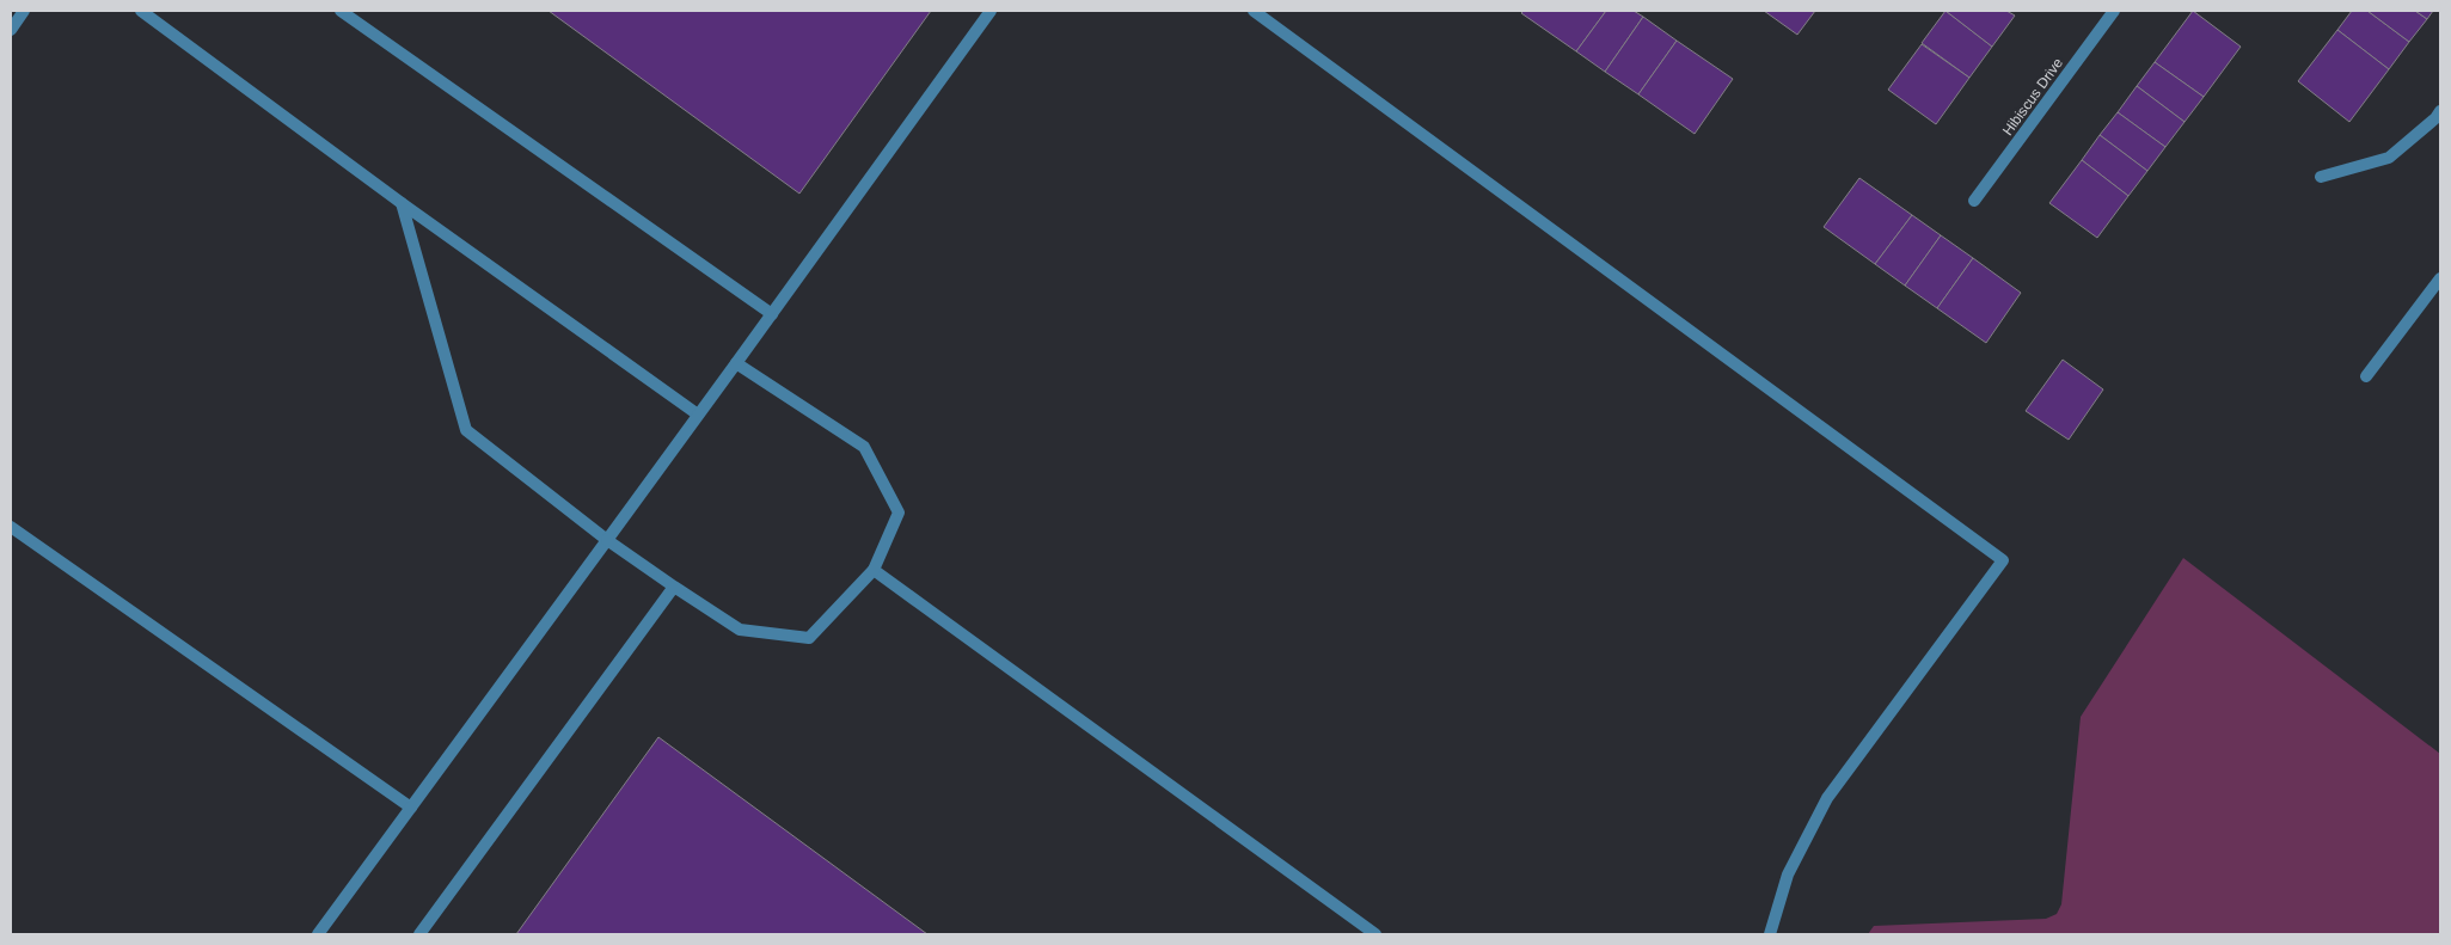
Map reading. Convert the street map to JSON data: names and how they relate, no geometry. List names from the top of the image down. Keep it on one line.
{"streets":{"street":["Hibiscus Drive"]}}
